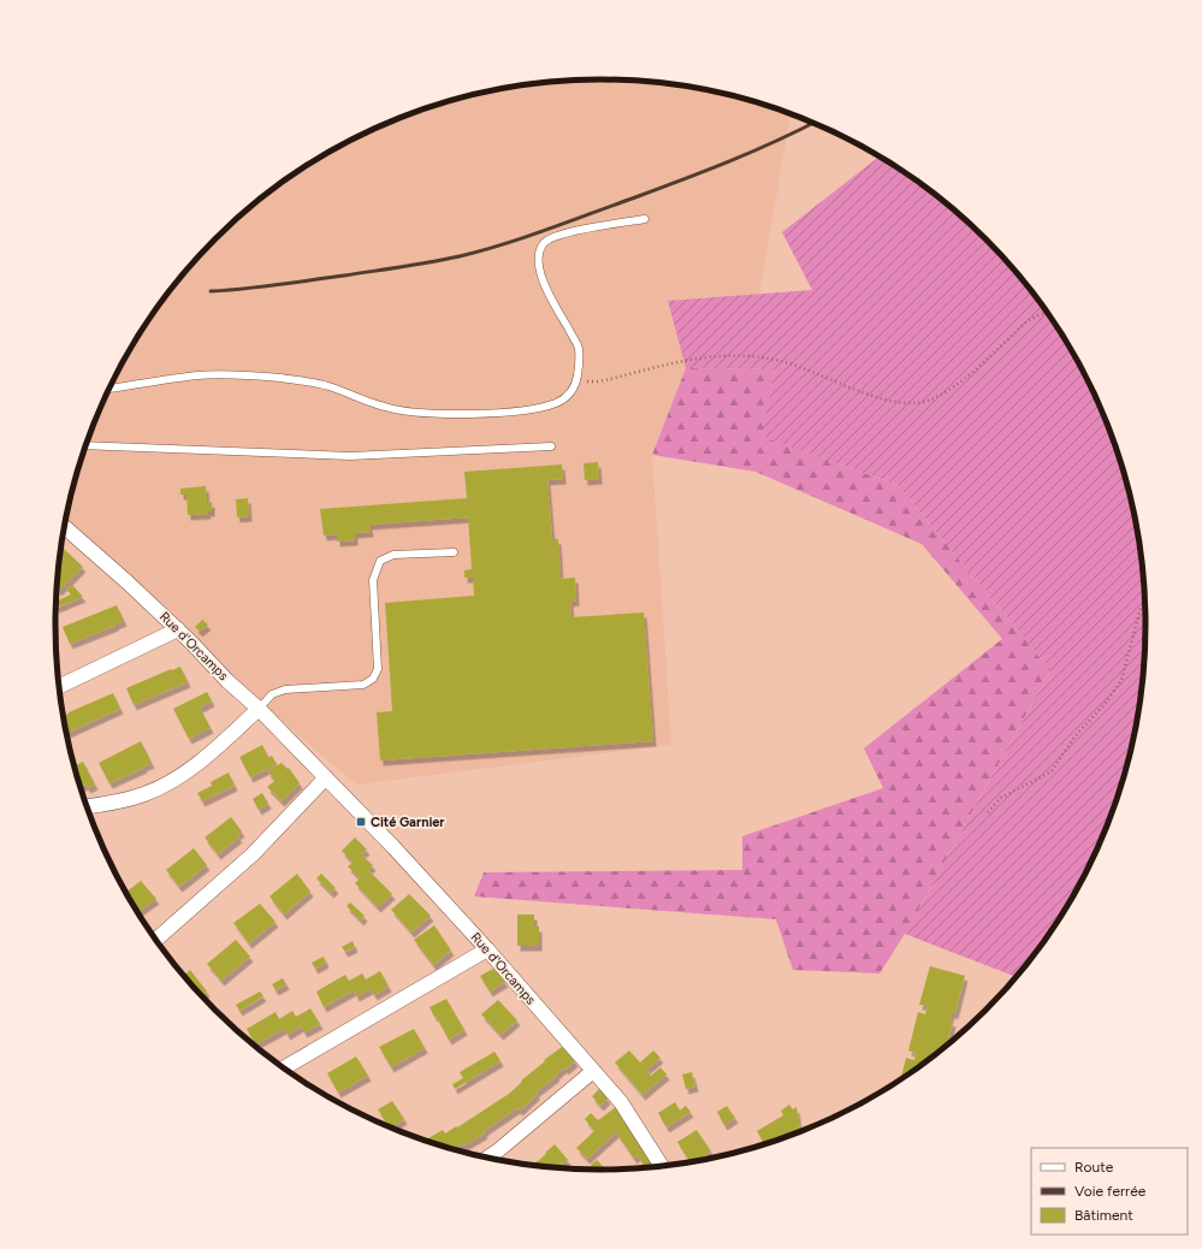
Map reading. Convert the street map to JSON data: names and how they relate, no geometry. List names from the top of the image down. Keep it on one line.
{"streets":{"street":["Rue d'Orcamps"]},"places":{"transit":["Cité Garnier"]},"legend":["Route","Voie ferrée","Bâtiment"]}
